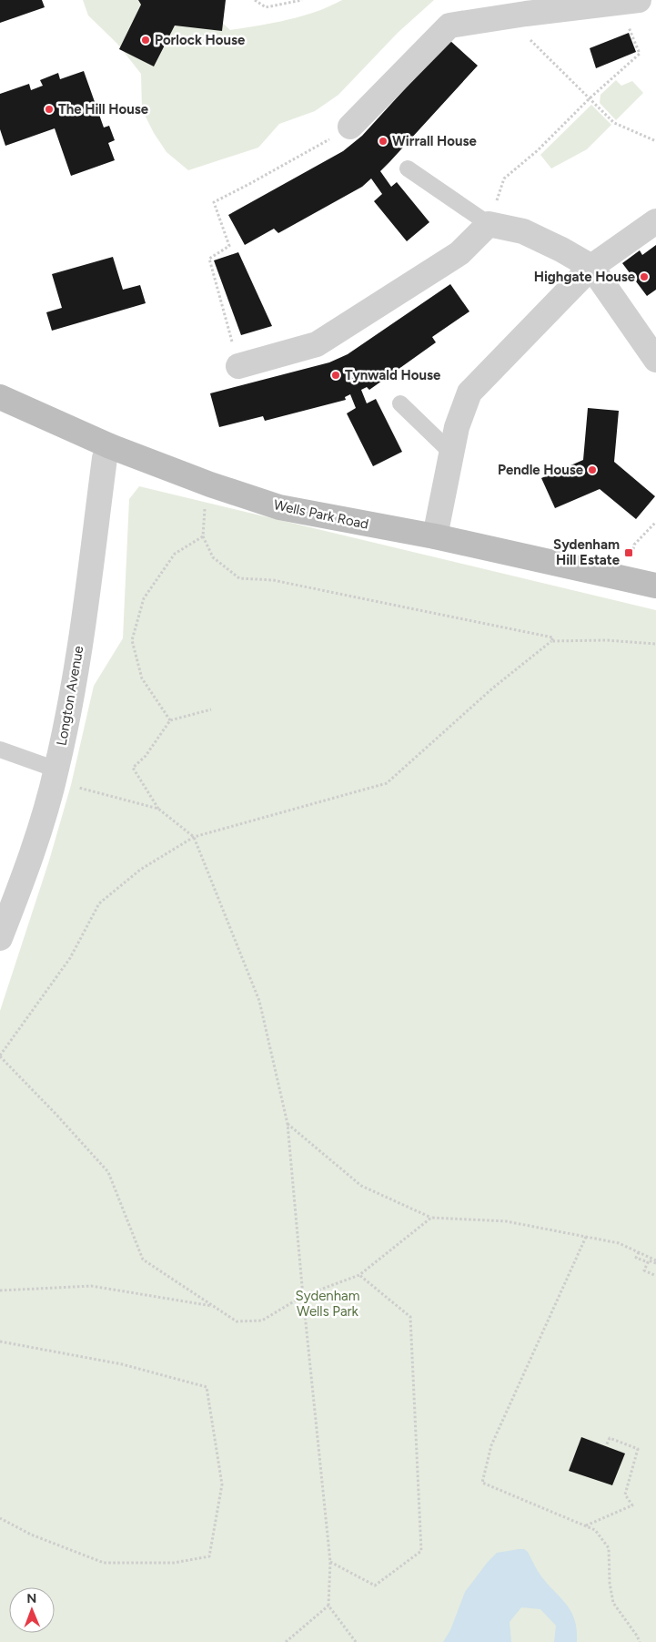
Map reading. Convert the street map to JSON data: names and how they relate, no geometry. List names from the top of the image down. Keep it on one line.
{"streets":{"street":["Wells Park Road","Longton Avenue"]},"crossings":[["Wells Park Road","Longton Avenue"]],"parks":["Sydenham Wells Park"],"places":{"other":["Porlock House","The Hill House","Wirrall House","Highgate House","Tynwald House","Pendle House"],"transit":["Sydenham Hill Estate"]},"north":"top"}
